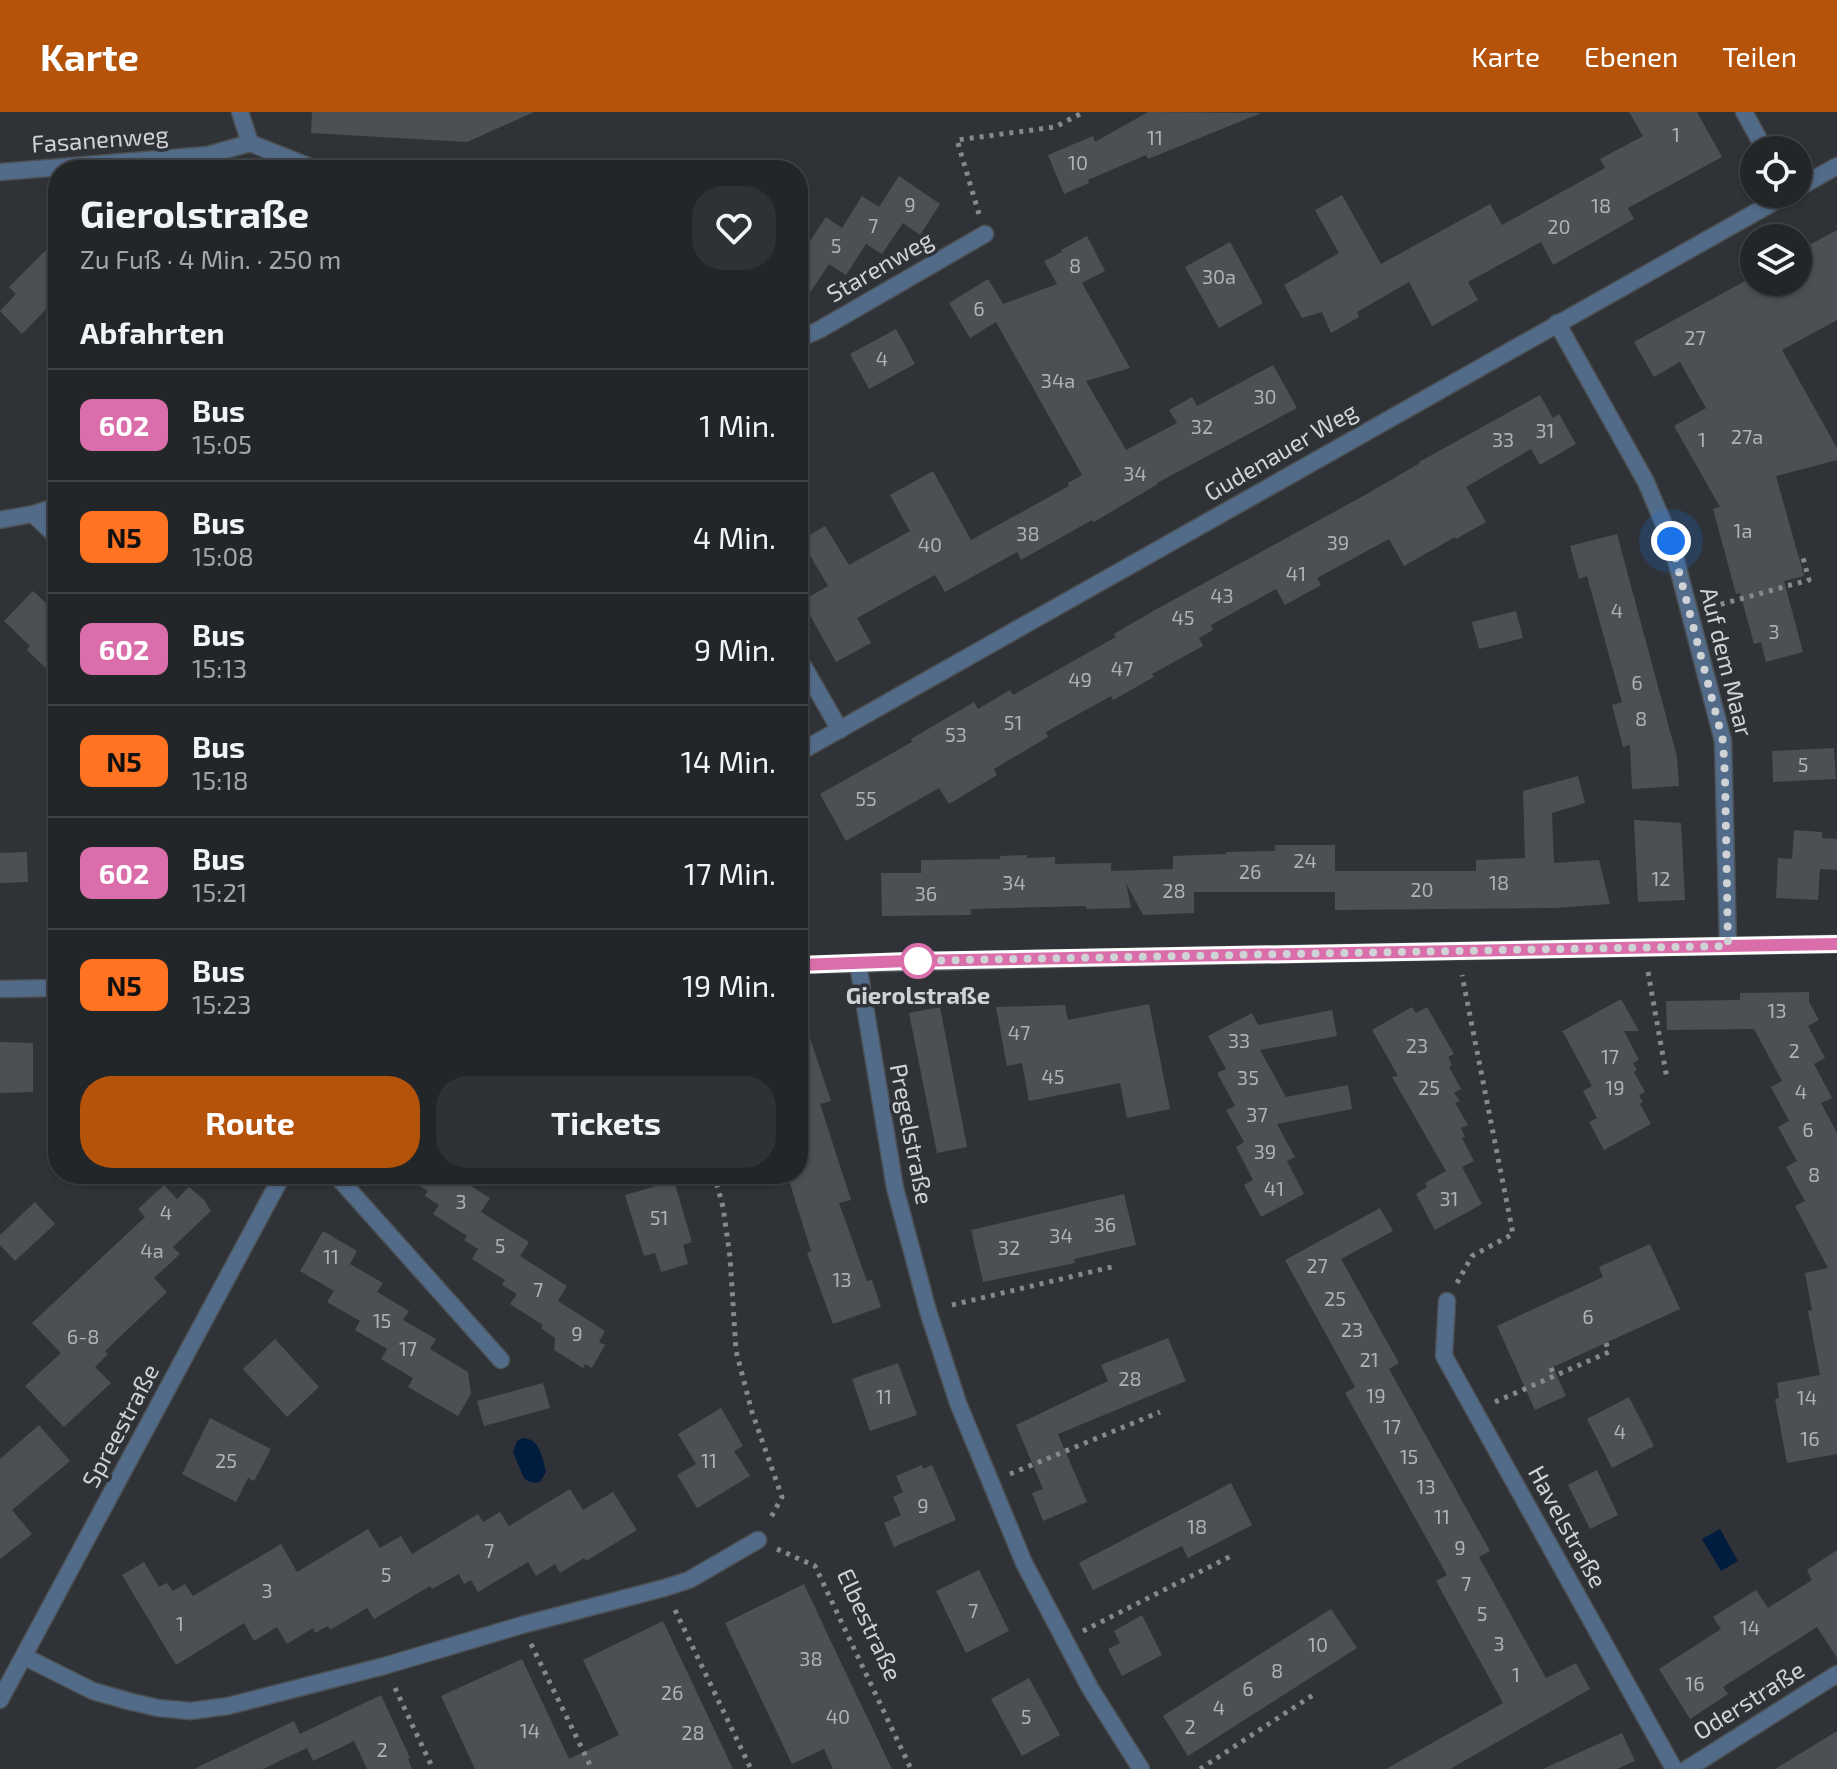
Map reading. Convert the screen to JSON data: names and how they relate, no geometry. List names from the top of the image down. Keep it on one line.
{"streets":{"street":["Fasanenweg","Starenweg","Gudenauer Weg","Auf dem Maar","Pregelstraße","Spreestraße","Havelstraße","Oderstraße"],"path":["Elbestraße"]},"crossings":[["Gudenauer Weg","Auf dem Maar"]],"places":["Gierolstraße"],"lines":["bus line 602"],"house_numbers":["1","11","10","9","18","7","20","5","8","30a","6","27","4","34a","30","32","31","27a","33","1","34","1a","38","39","40","41","43","4","45","3","47","49","6","8","51","53","5","55","24","26","12","34","18","20","28","36","13","47","33","23","2","17","45","35","25","19","4","37","6","39","8","41","31","3","4","51","36","34","5","32","4a","11","27","13","7","25","6","15","23","9","6-8","17","21","28","19","11","14","17","4","16","15","25","11","13","9","11","18","9","7","5","7","3","7","5","1","14","3","10","38","8","1","16","6","26","4","40","5","2","14","28","2"],"page":{"header":"Karte","nav":["Karte","Ebenen","Teilen"],"heading":[["Gierolstraße","Zu Fuß · 4 Min. · 250 m"],"Abfahrten"],"list":[{"mark":"602","name":"Bus","note":"15:05","value":"1 Min."},{"mark":"N5","name":"Bus","note":"15:08","value":"4 Min."},{"mark":"602","name":"Bus","note":"15:13","value":"9 Min."},{"mark":"N5","name":"Bus","note":"15:18","value":"14 Min."},{"mark":"602","name":"Bus","note":"15:21","value":"17 Min."},{"mark":"N5","name":"Bus","note":"15:23","value":"19 Min."}],"buttons":["Route","Tickets"]}}
